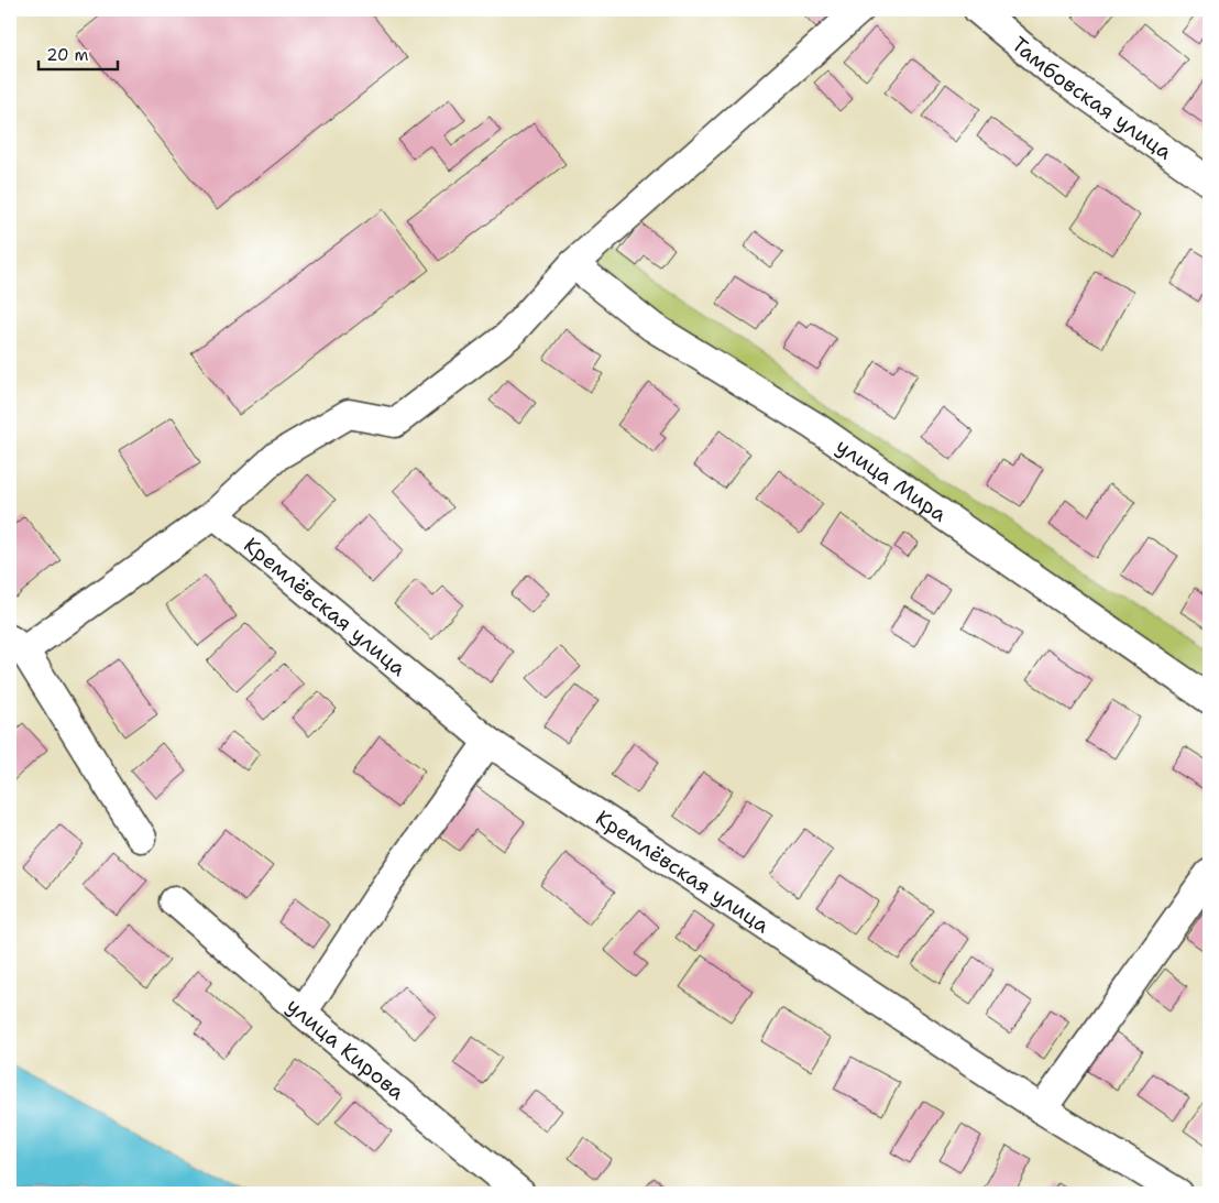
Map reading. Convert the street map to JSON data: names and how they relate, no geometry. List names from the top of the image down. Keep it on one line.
{"streets":{"street":["Тамбовская улица","улица Мира","Кремлёвская улица","улица Кирова"]},"scale_bar":"20 m"}
